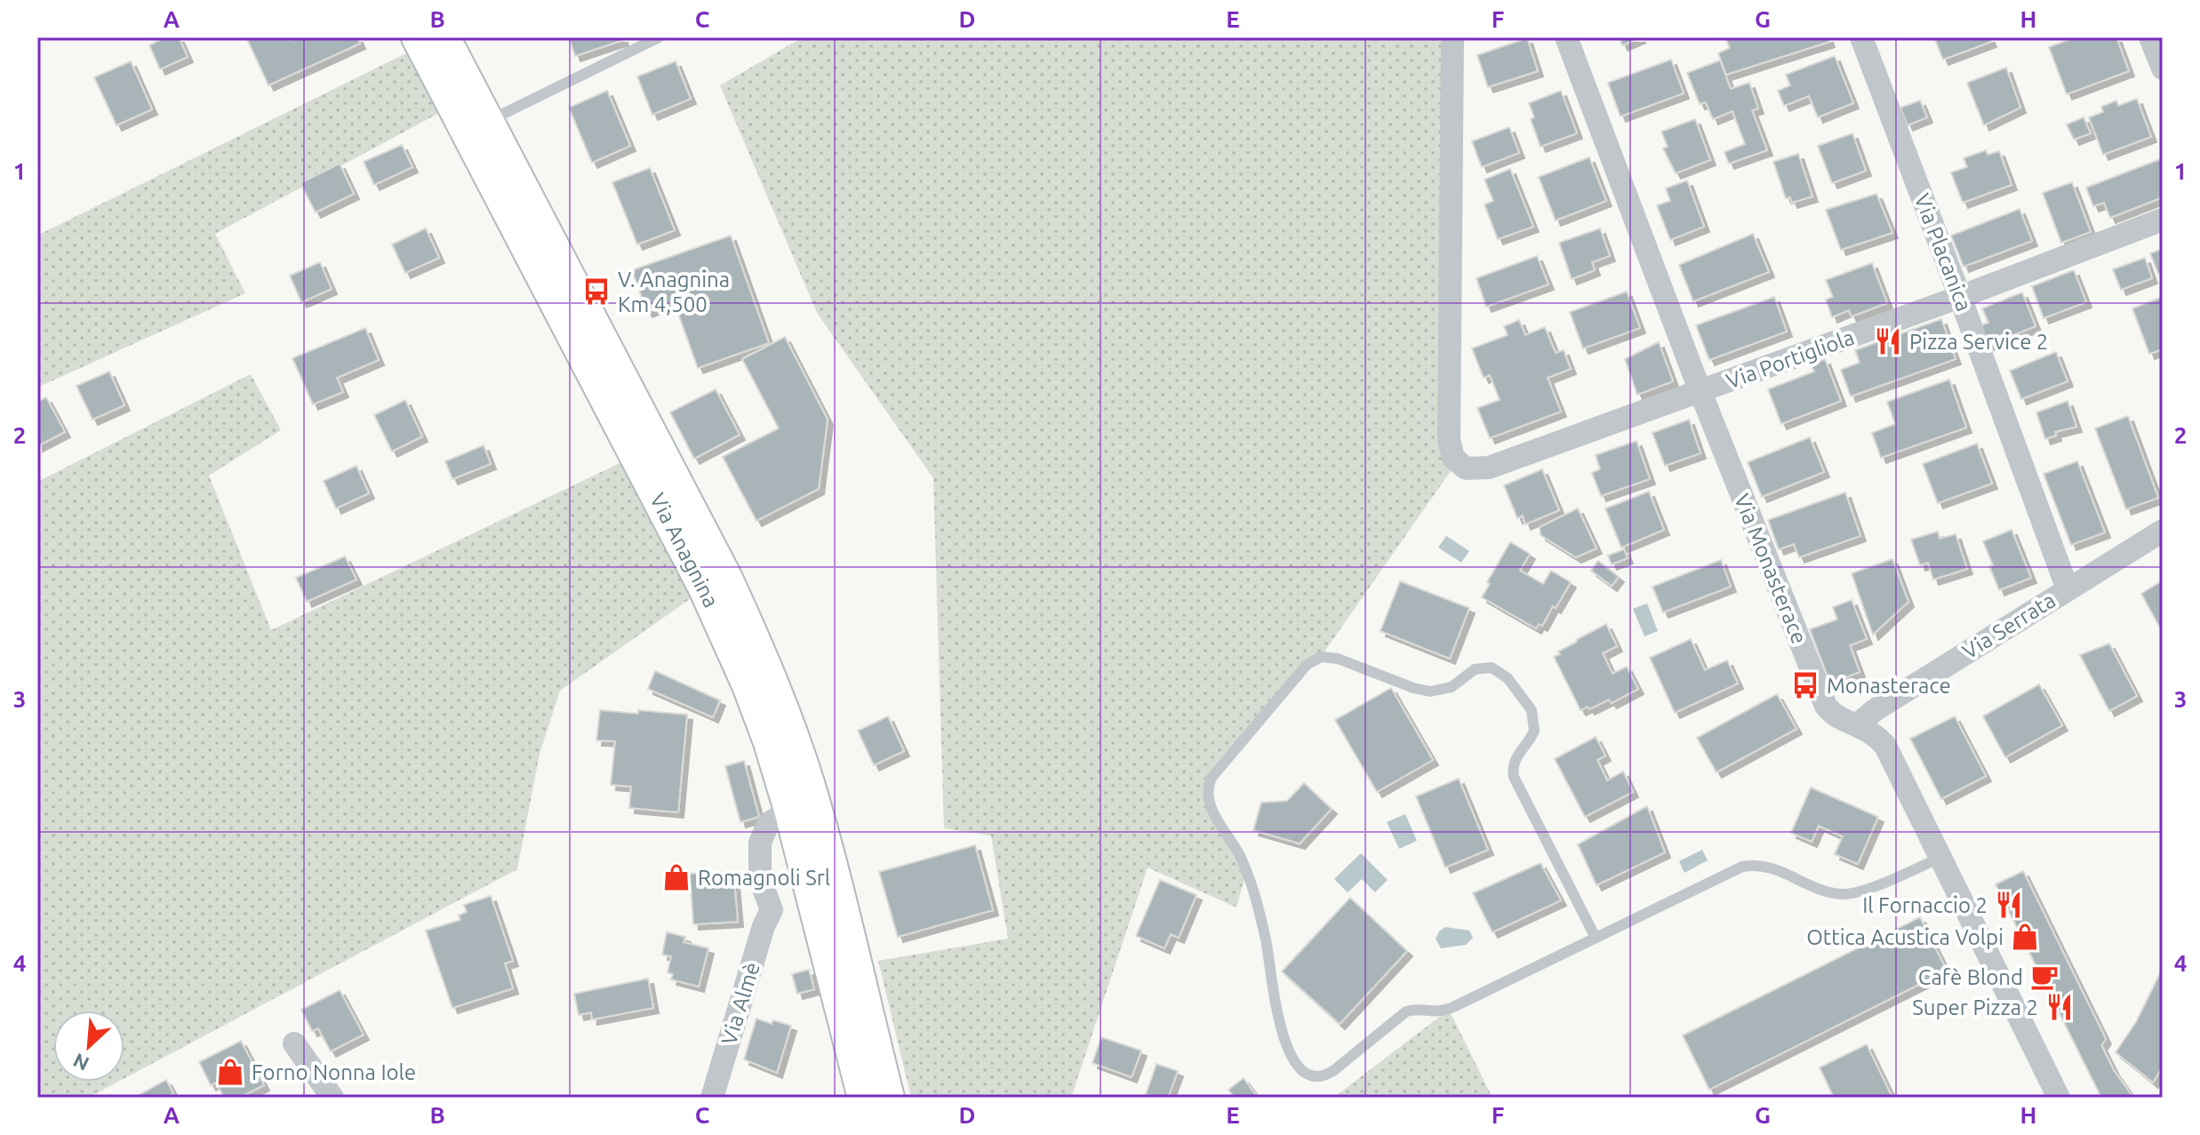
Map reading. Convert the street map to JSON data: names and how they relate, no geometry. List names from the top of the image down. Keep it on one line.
{"streets":{"main road":["Via Anagnina"],"street":["Via Placanica","Via Portigliola","Via Monasterace","Via Serrata","Via Almè"]},"crossings":[["Via Placanica","Via Portigliola"],["Via Placanica","Via Serrata"],["Via Portigliola","Via Monasterace"],["Via Anagnina","Via Almè"],["Via Monasterace","Via Serrata"]],"places":{"bus stop":["V. Anagnina Km 4,500","Monasterace"],"restaurant":["Pizza Service 2","Il Fornaccio 2","Super Pizza 2"],"shop":["Romagnoli Srl","Ottica Acustica Volpi","Forno Nonna Iole"],"cafe":["Cafè Blond"]},"north":"bottom left","grid":{"columns":["A","B","C","D","E","F","G","H"],"rows":["1","2","3","4"]}}
